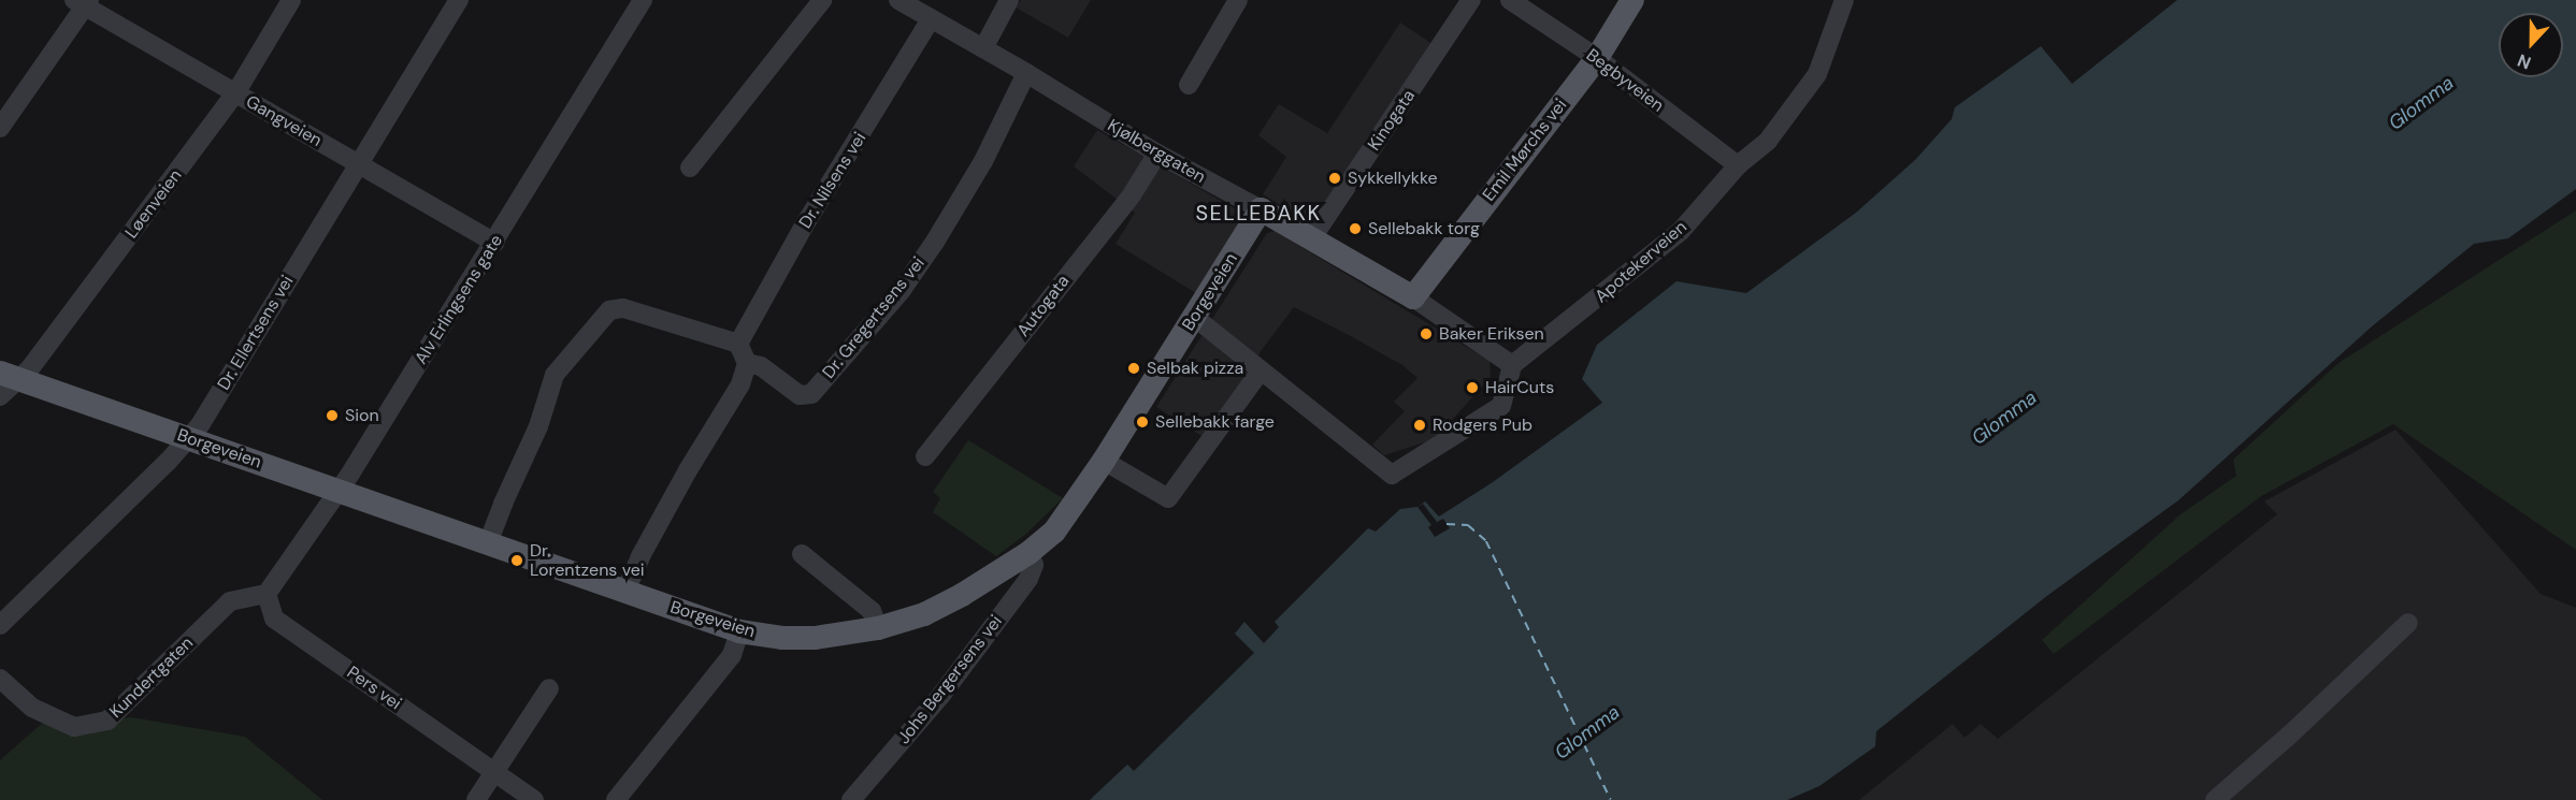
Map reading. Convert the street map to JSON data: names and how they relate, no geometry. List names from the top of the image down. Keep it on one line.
{"streets":{"main road":["Emil Mørchs vei","Kjølberggaten","Borgeveien"],"street":["Begbyveien","Kinogata","Gangveien","Dr. Nilsens vei","Løenveien","Apotekerveien","Alv Erlingsens gate","Autogata","Dr. Gregertsens vei","Dr. Ellertsens vei","Kundertgaten","Johs Bergersens vei","Pers vei"]},"crossings":[["Begbyveien","Emil Mørchs vei"],["Begbyveien","Apotekerveien"],["Kinogata","Kjølberggaten"],["Gangveien","Løenveien"],["Gangveien","Alv Erlingsens gate"],["Gangveien","Dr. Ellertsens vei"],["Emil Mørchs vei","Kjølberggaten"],["Kjølberggaten","Dr. Nilsens vei"],["Kjølberggaten","Apotekerveien"],["Kjølberggaten","Borgeveien"],["Kjølberggaten","Autogata"],["Kjølberggaten","Dr. Gregertsens vei"],["Løenveien","Borgeveien"],["Borgeveien","Alv Erlingsens gate"],["Borgeveien","Dr. Ellertsens vei"],["Borgeveien","Johs Bergersens vei"],["Alv Erlingsens gate","Kundertgaten"],["Alv Erlingsens gate","Pers vei"],["Kundertgaten","Pers vei"]],"districts":["SELLEBAKK"],"water":["Glomma"],"places":["Sykkellykke","Sellebakk torg","Baker Eriksen","Selbak pizza","HairCuts","Sion","Sellebakk farge","Rodgers Pub","Dr. Lorentzens vei"],"north":"bottom"}
